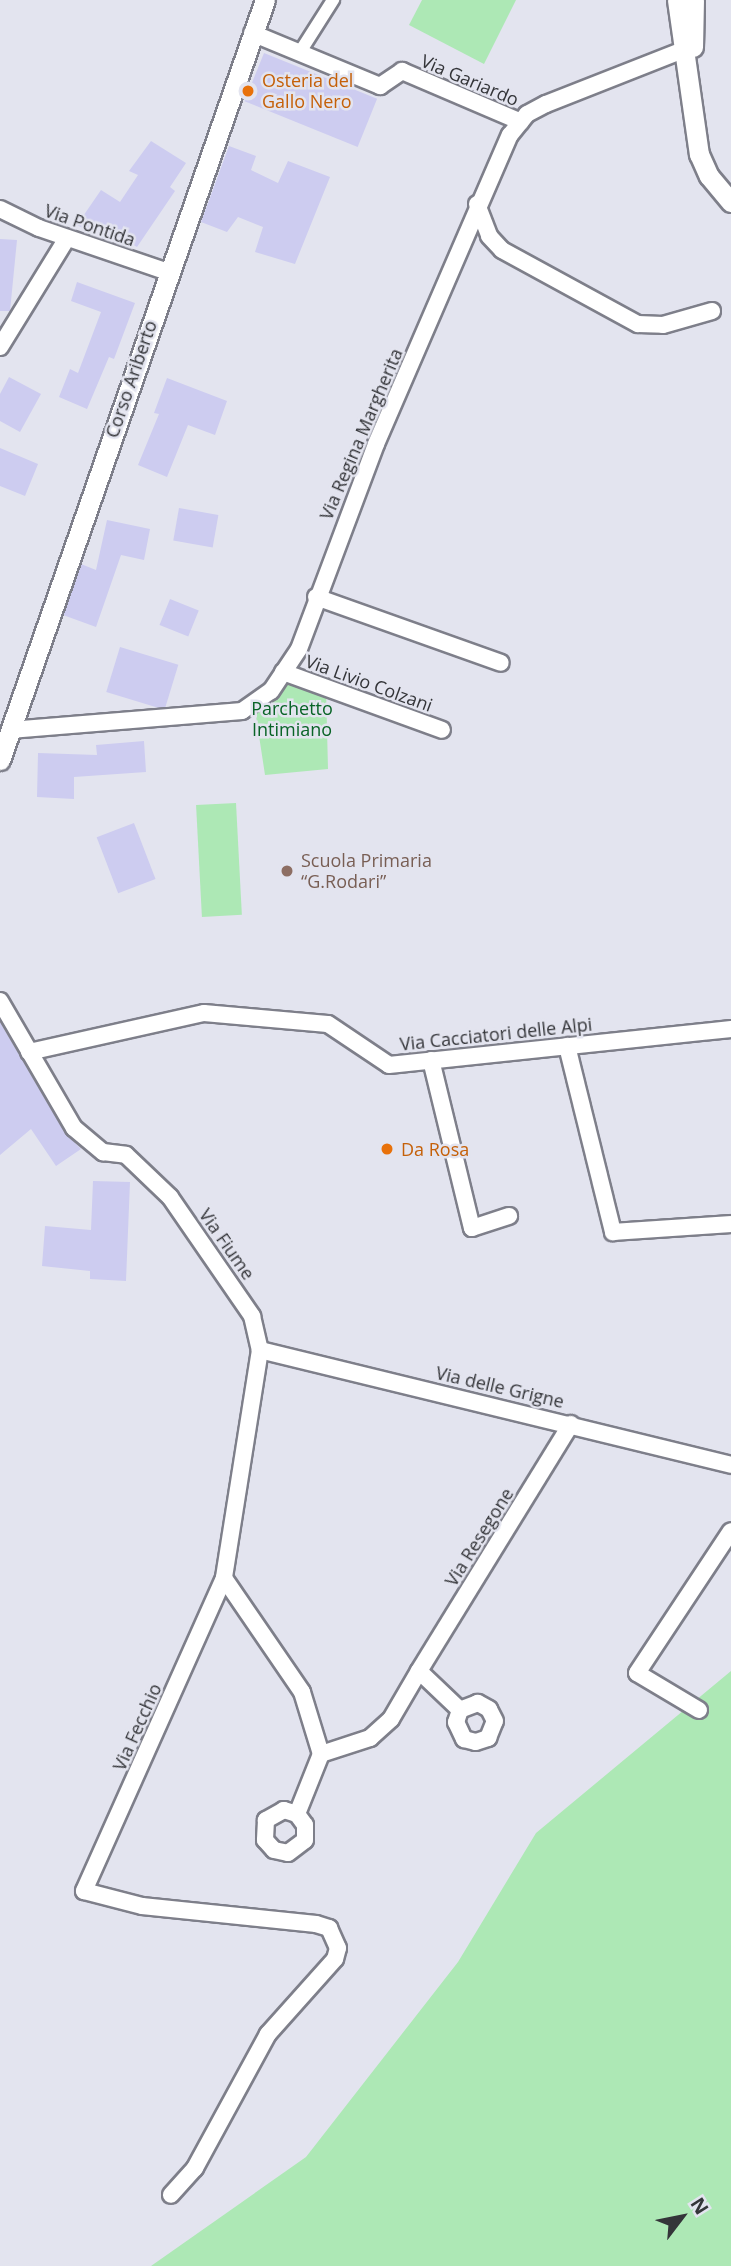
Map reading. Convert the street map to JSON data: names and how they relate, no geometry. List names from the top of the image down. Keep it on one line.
{"streets":{"street":["Via Gariardo","Via Pontida","Corso Ariberto","Via Regina Margherita","Via Livio Colzani","Via Cacciatori delle Alpi","Via Fiume","Via delle Grigne","Via Resegone","Via Fecchio"]},"crossings":[["Via Gariardo","Corso Ariberto"],["Via Gariardo","Via Regina Margherita"],["Via Pontida","Corso Ariberto"],["Corso Ariberto","Via Regina Margherita"],["Via Regina Margherita","Via Livio Colzani"],["Via Cacciatori delle Alpi","Via Fiume"],["Via Fiume","Via delle Grigne"],["Via Fiume","Via Fecchio"],["Via delle Grigne","Via Resegone"]],"parks":["Parchetto Intimiano"],"places":["Osteria del Gallo Nero","Scuola Primaria “G.Rodari”","Da Rosa"],"north":"top right"}
